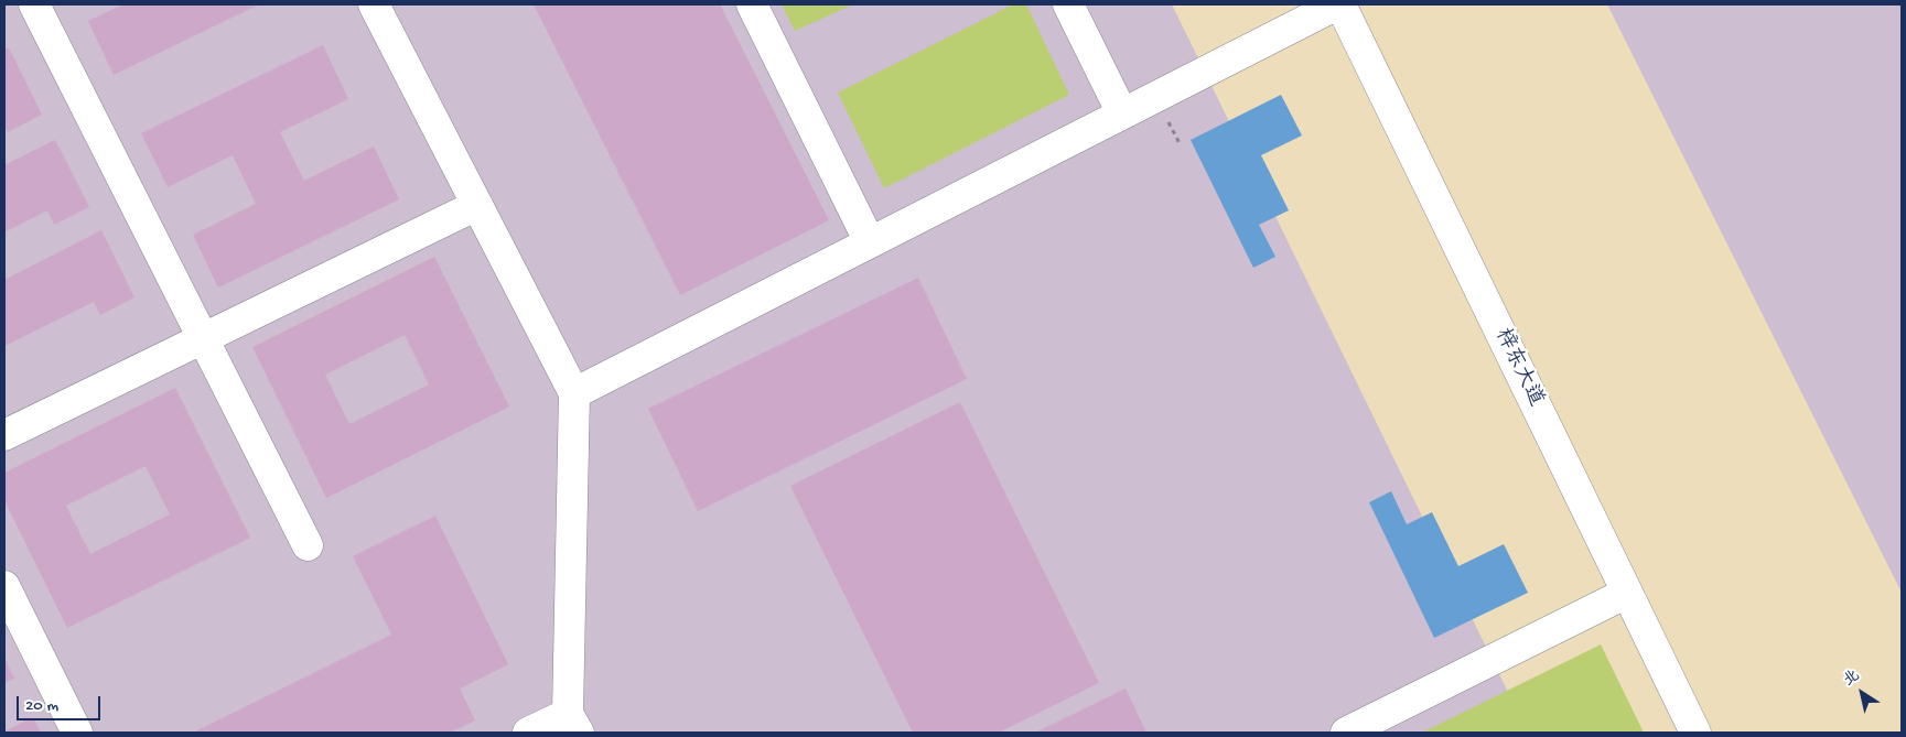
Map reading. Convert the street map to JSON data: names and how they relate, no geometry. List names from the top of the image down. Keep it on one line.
{"streets":{"main road":["梓东大道"]},"scale_bar":"20 m","north":"top left"}
